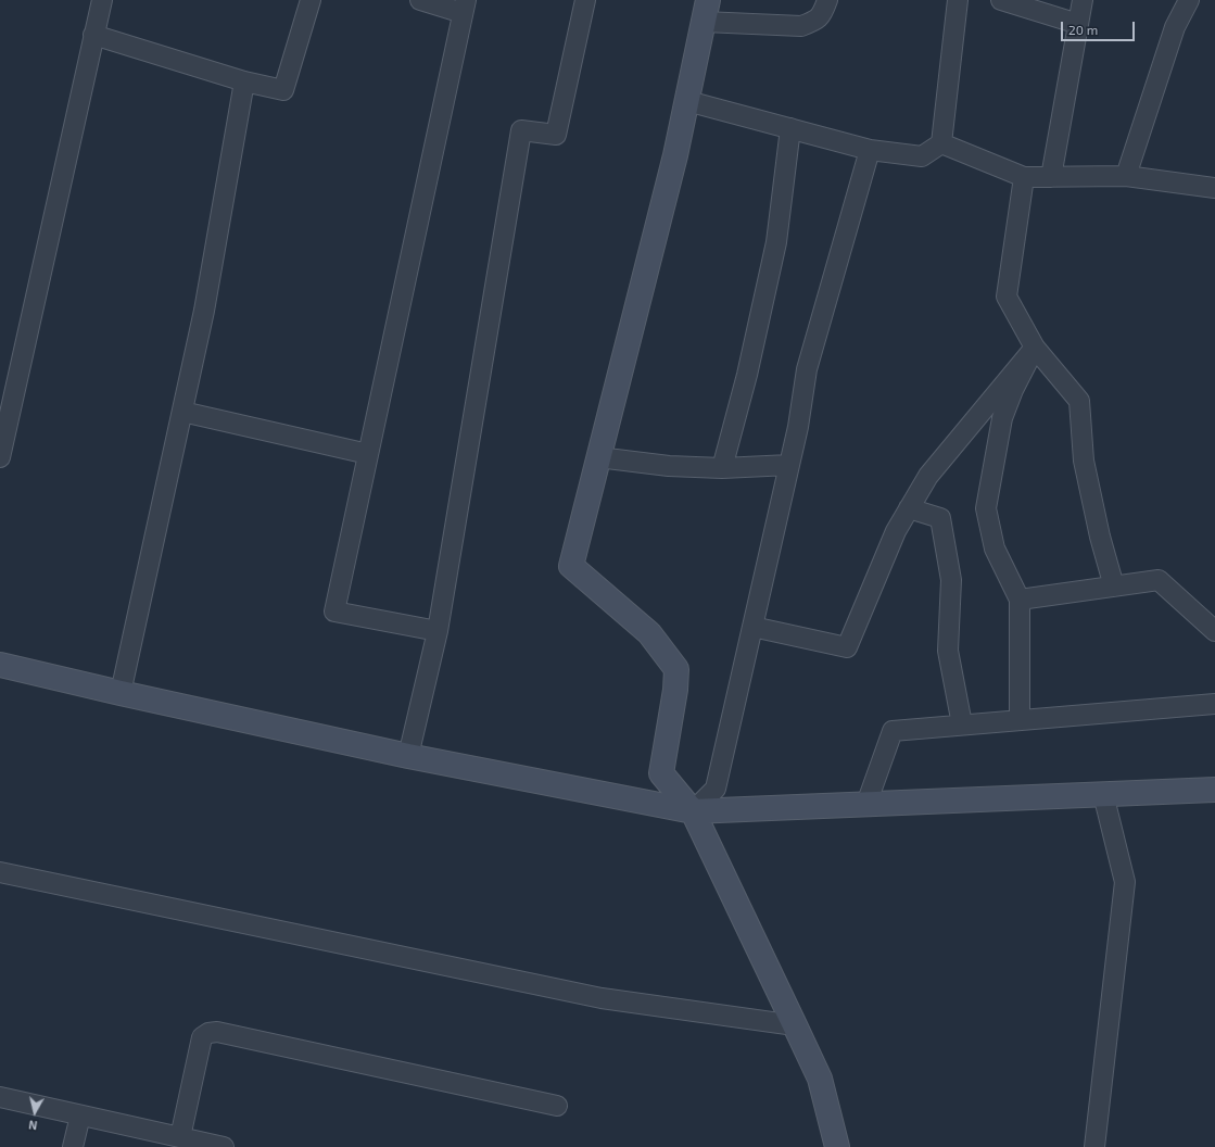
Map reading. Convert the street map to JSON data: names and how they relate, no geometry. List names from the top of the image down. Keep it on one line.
{"scale_bar":"20 m","north":"bottom"}
